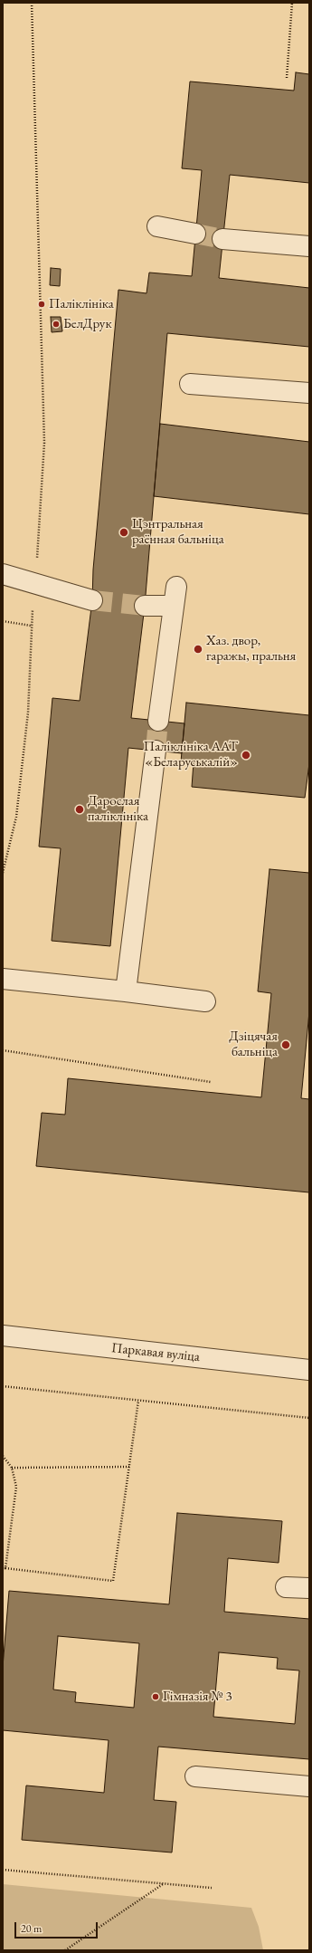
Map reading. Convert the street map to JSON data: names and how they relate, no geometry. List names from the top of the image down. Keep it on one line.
{"streets":{"street":["Паркавая вуліца"]},"places":["Паліклініка","БелДрук","Цэнтральная раённая бальніца","Хаз. двор, гаражы, пральня","Паліклініка ААТ «Беларуськалій»","Дарослая паліклініка","Дзіцячая бальніца","Гімназія № 3"],"scale_bar":"20 m"}
